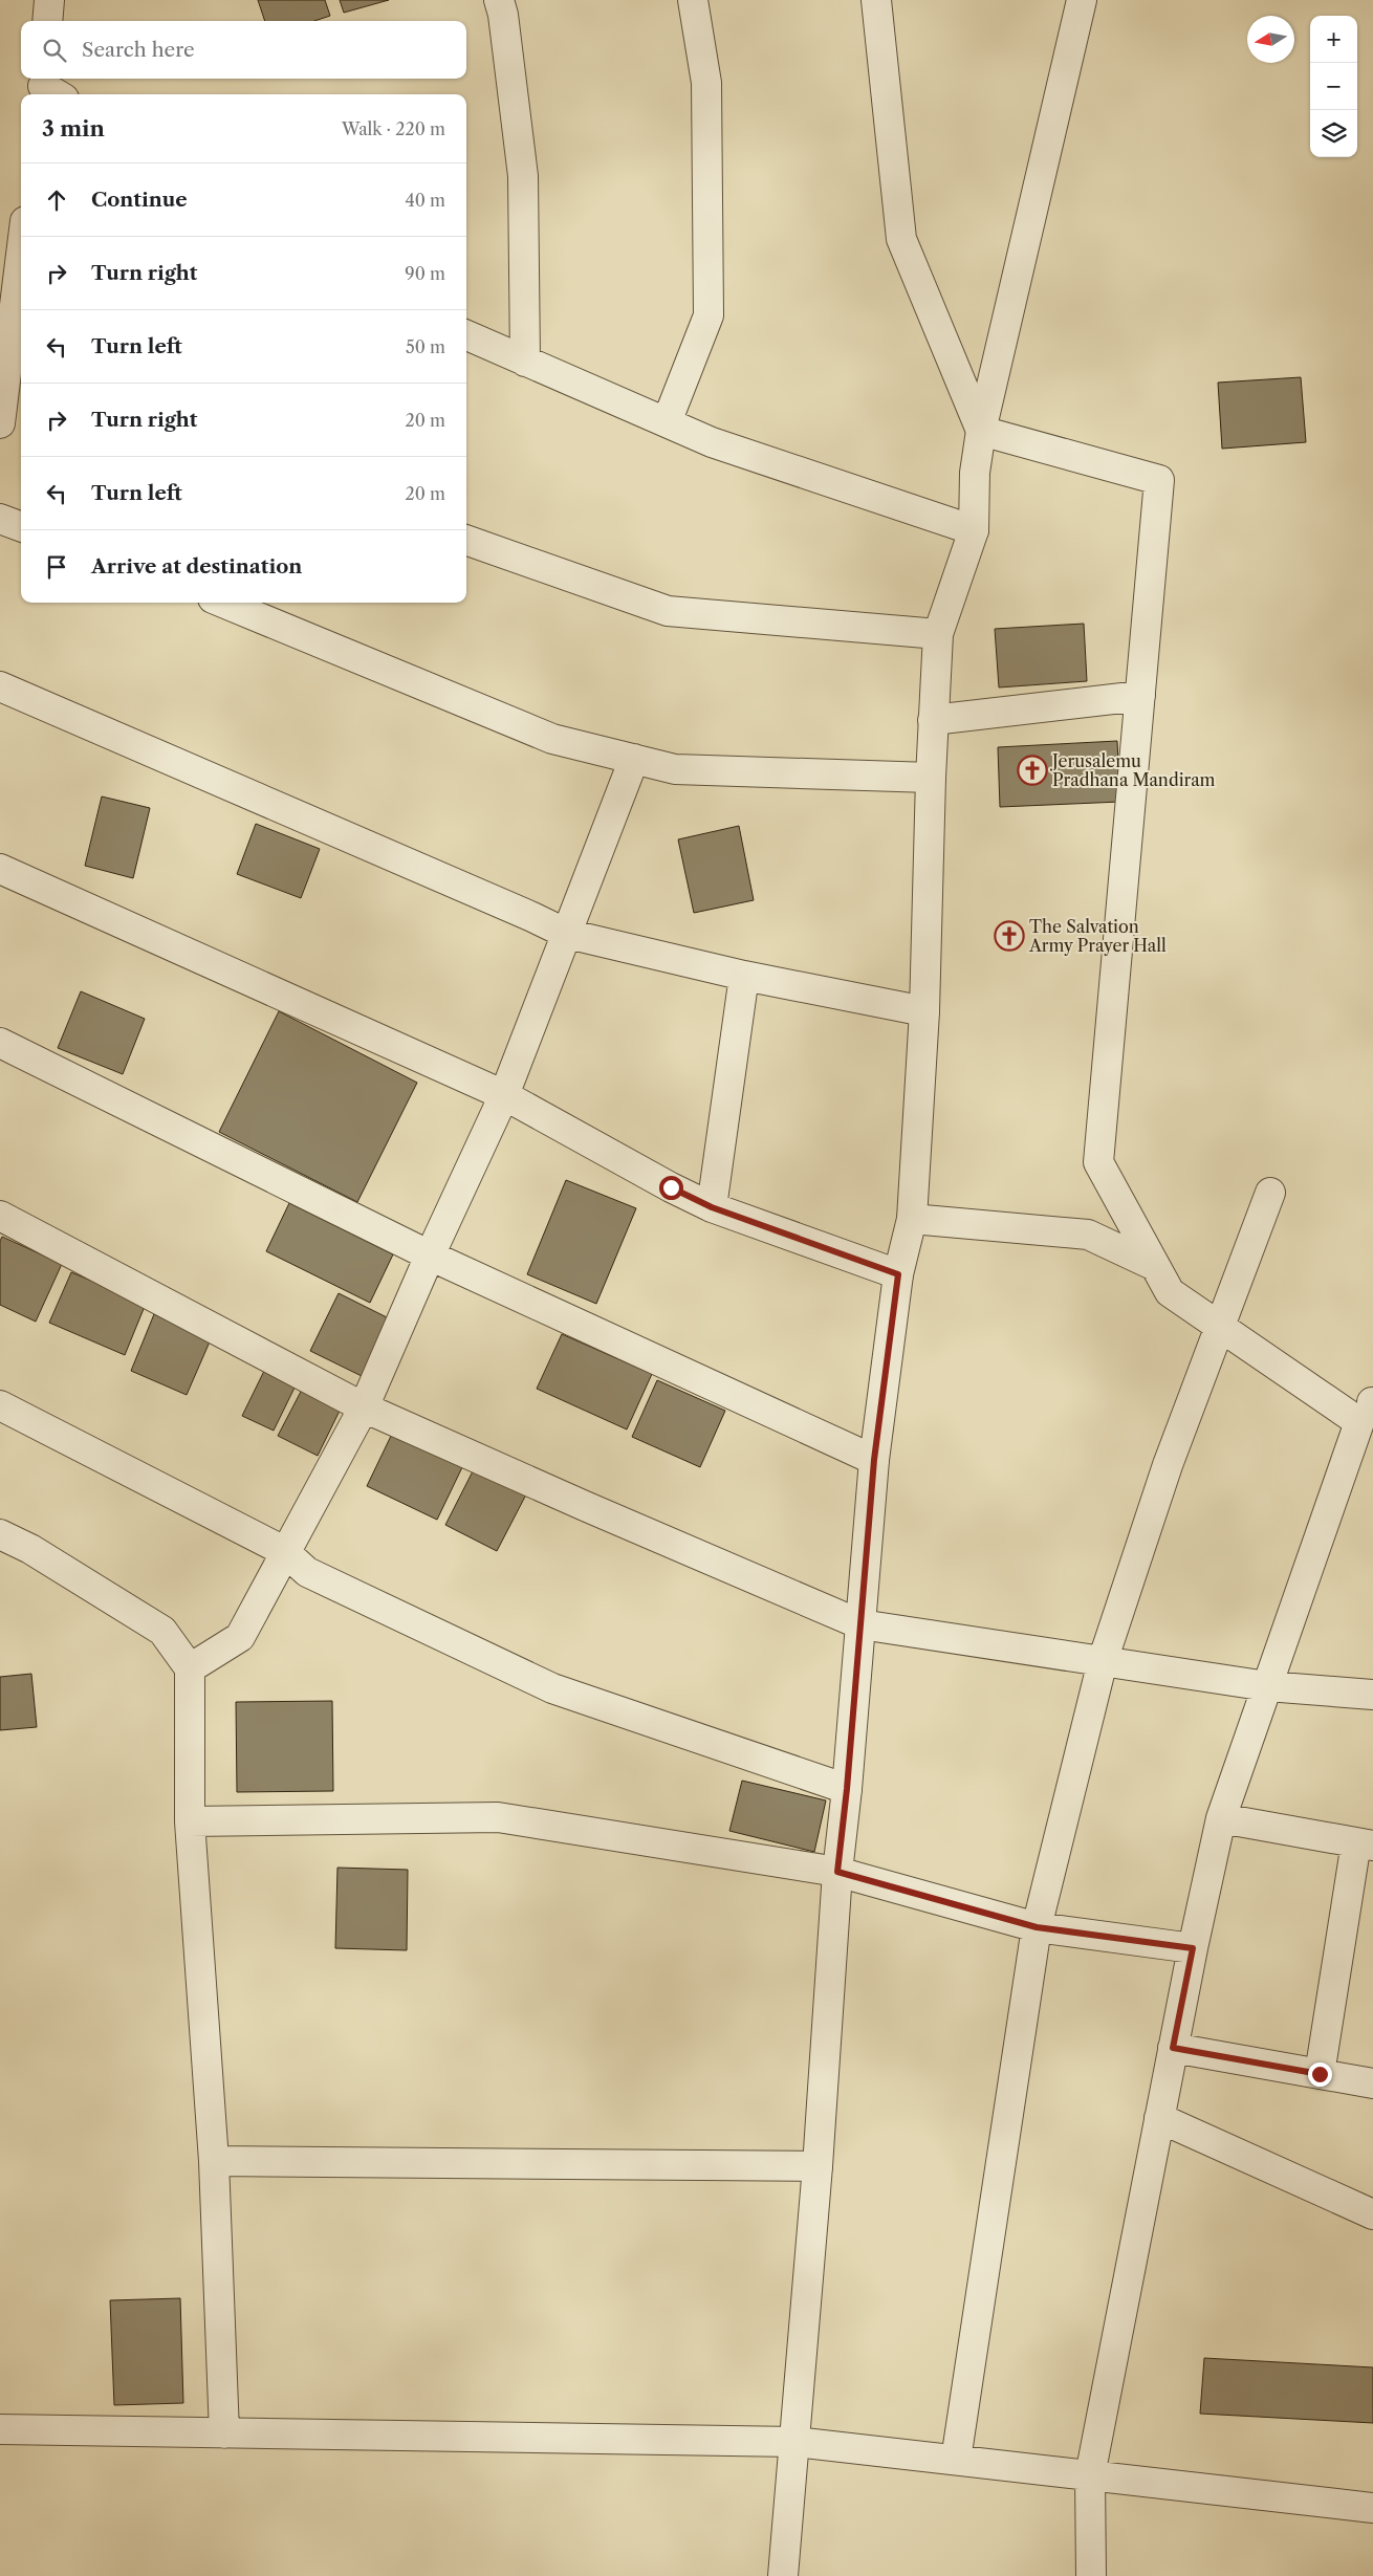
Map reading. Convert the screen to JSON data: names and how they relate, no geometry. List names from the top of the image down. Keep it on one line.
{"places":{"church":["Jerusalemu Pradhana Mandiram","The Salvation Army Prayer Hall"]},"north":"left","page":{"map_buttons":["+","−"],"search":"Search here","heading":["3 min","Walk · 220 m"],"list":[["Continue","40 m"],["Turn right","90 m"],["Turn left","50 m"],["Turn right","20 m"],["Turn left","20 m"],"Arrive at destination"]}}
